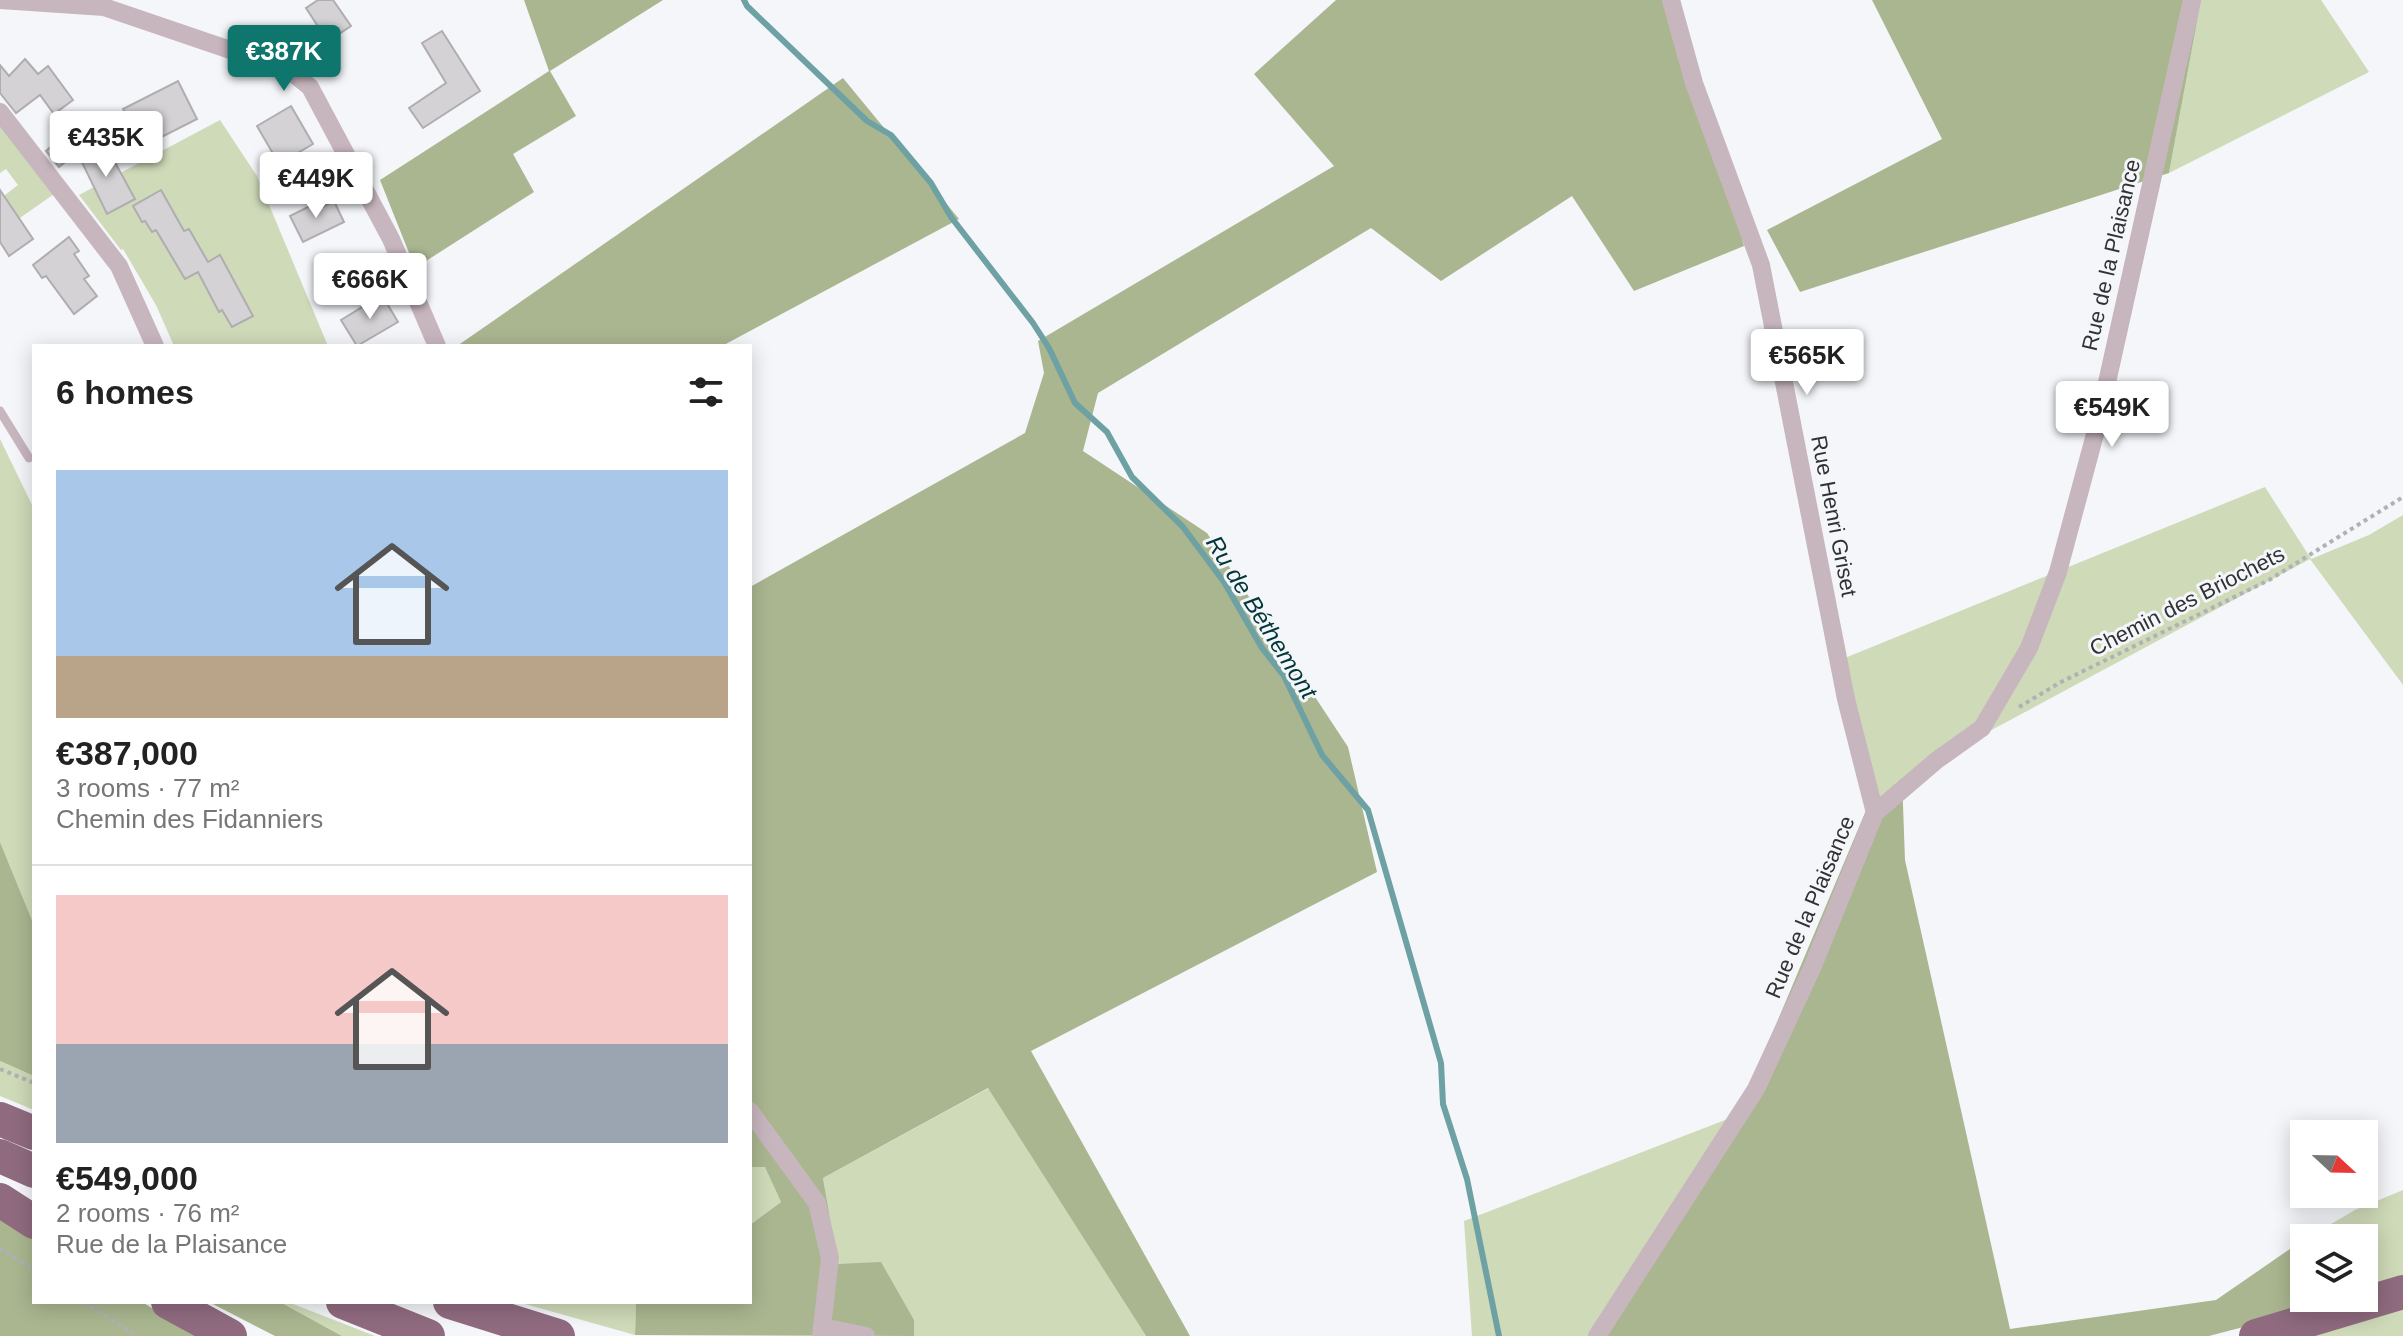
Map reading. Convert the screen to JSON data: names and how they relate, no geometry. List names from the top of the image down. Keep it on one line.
{"streets":{"street":["Rue de la Plaisance","Rue Henri Griset"],"path":["Chemin des Briochets"]},"crossings":[["Rue de la Plaisance","Rue Henri Griset"],["Rue de la Plaisance","Chemin des Briochets"]],"water":["Ru de Béthemont"],"north":"right","page":{"price":["€387K","€435K","€449K","€666K","€565K","€549K"],"heading":"6 homes","list":[{"name":"€387,000","note":"3 rooms · 77 m² · Chemin des Fidanniers"},{"name":"€549,000","note":"2 rooms · 76 m² · Rue de la Plaisance"}]}}
